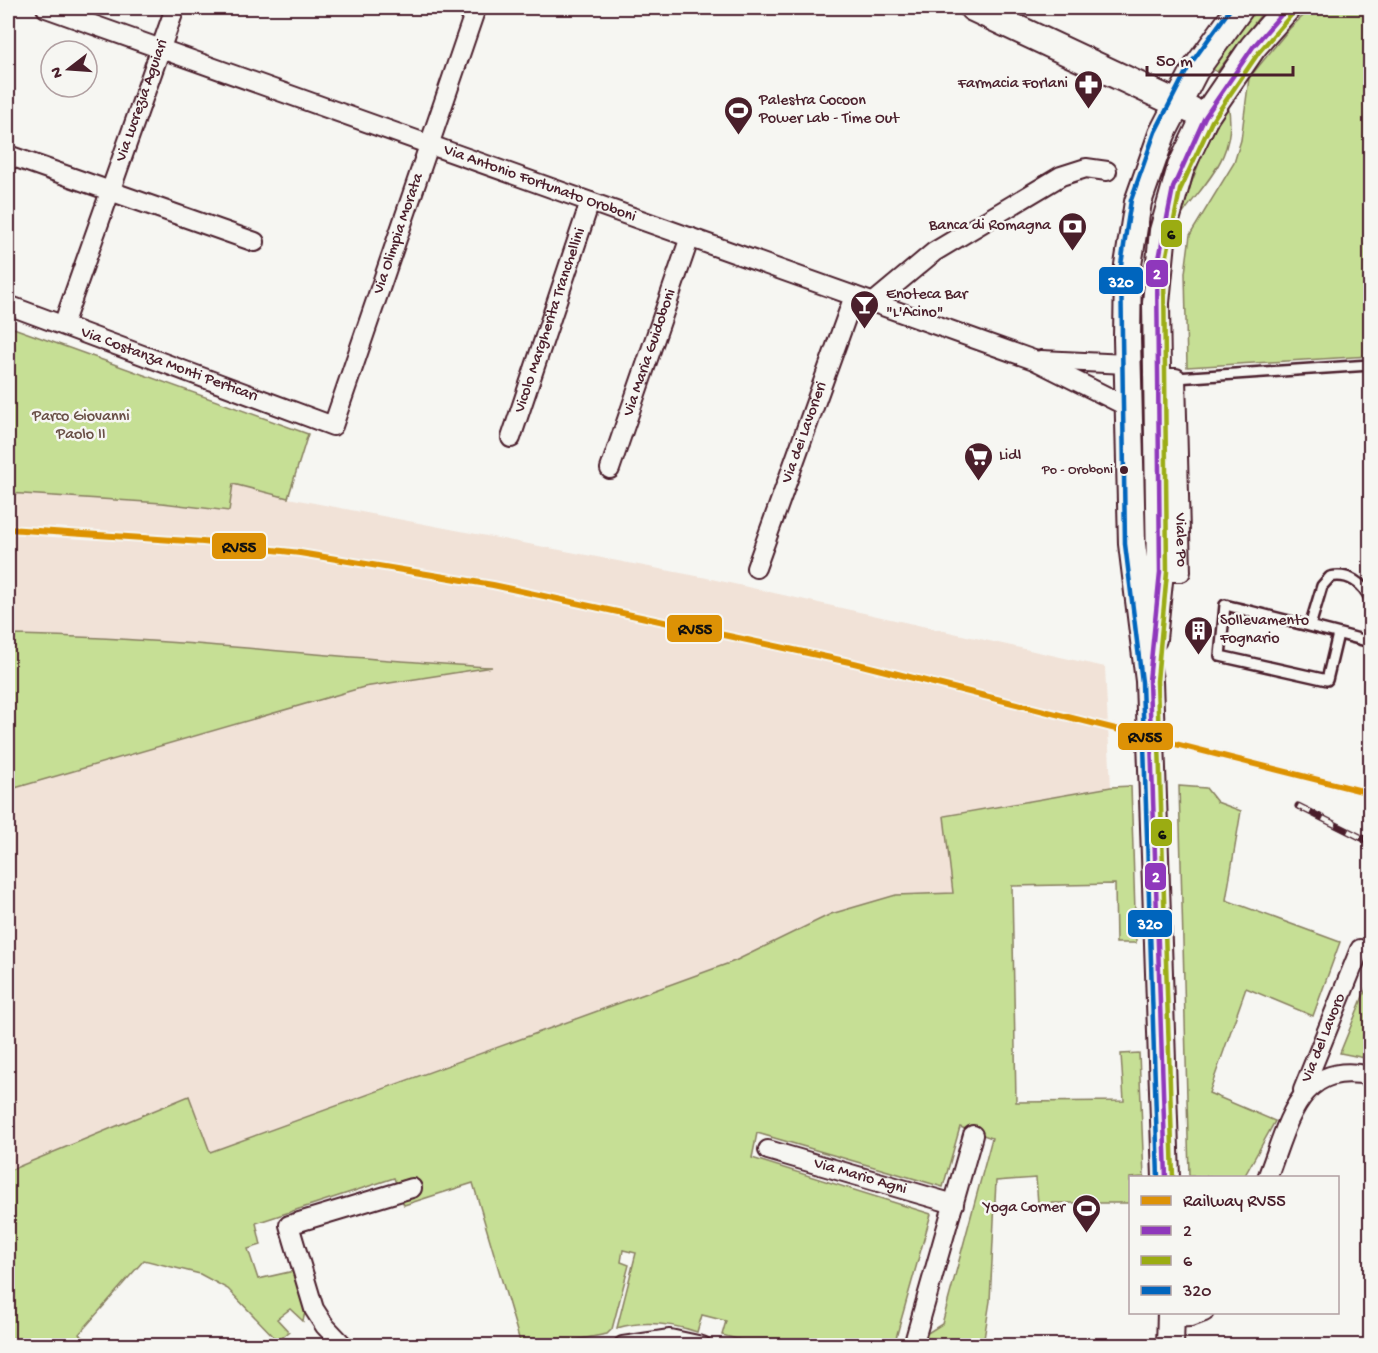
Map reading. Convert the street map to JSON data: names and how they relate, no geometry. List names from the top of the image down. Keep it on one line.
{"streets":{"main road":["Via Antonio Fortunato Oroboni","Viale Po"],"street":["Via Lucrezia Aguiari","Via Olimpia Morata","Vicolo Margherita Tranchellini","Via Maria Guidoboni","Via Costanza Monti Perticari","Via dei Lavorieri","Via del Lavoro","Via Mario Agni"]},"crossings":[["Via Lucrezia Aguiari","Via Antonio Fortunato Oroboni"],["Via Lucrezia Aguiari","Via Costanza Monti Perticari"],["Via Antonio Fortunato Oroboni","Via Olimpia Morata"],["Via Antonio Fortunato Oroboni","Vicolo Margherita Tranchellini"],["Via Antonio Fortunato Oroboni","Via Maria Guidoboni"],["Via Antonio Fortunato Oroboni","Via dei Lavorieri"],["Via Antonio Fortunato Oroboni","Viale Po"],["Via Olimpia Morata","Via Costanza Monti Perticari"]],"parks":["Parco Giovanni Paolo II"],"places":{"pharmacy":["Farmacia Forlani"],"sports":["Palestra Cocoon Power Lab - Time Out","Yoga Corner"],"bank":["Banca di Romagna"],"bar":["Enoteca Bar \"L'Acino\""],"other":["Po - Oroboni"],"supermarket":["Lidl"],"building":["Sollevamento Fognario"]},"lines":["transit line 2","transit line 320","transit line 6","rail line RV55"],"legend":["Railway RV55","2","6","320"],"scale_bar":"50 m","north":"left"}
